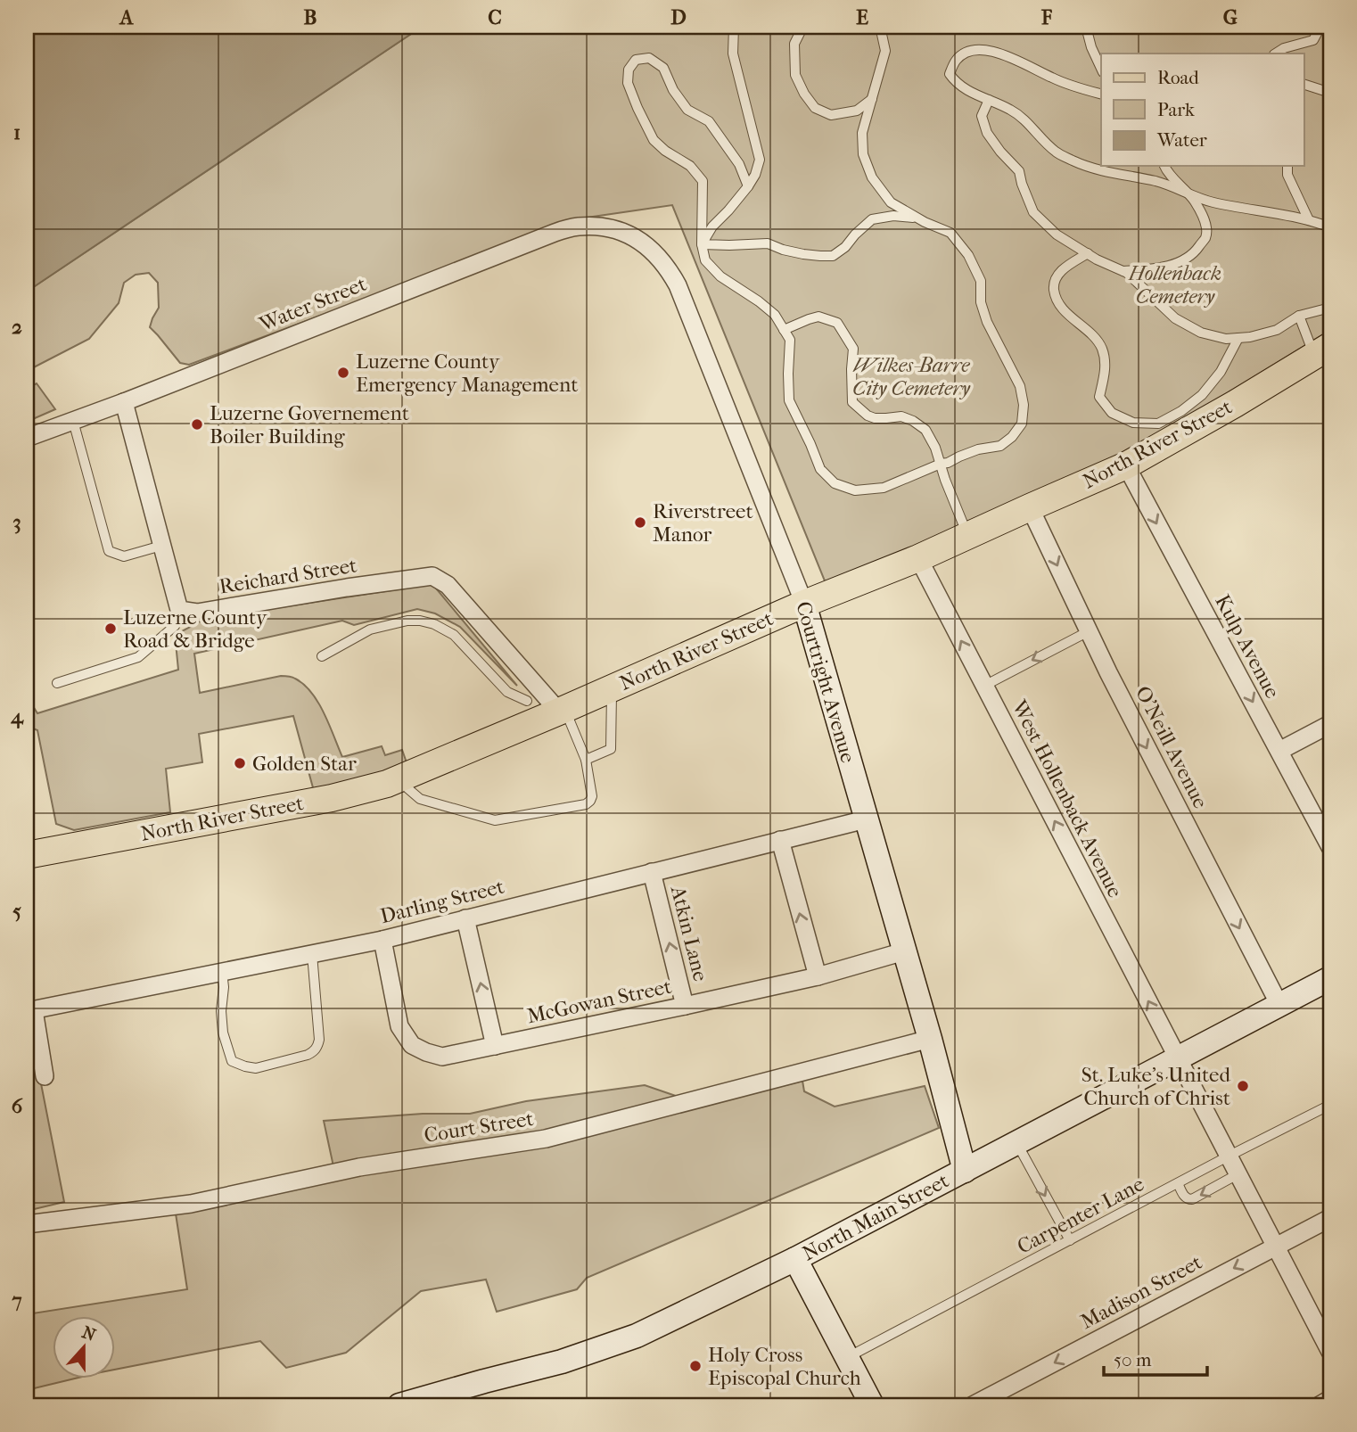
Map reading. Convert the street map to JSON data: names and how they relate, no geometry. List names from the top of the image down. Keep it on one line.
{"streets":{"main road":["North River Street","Courtright Avenue","North Main Street"],"street":["Water Street","Reichard Street","Kulp Avenue","O'Neill Avenue","West Hollenback Avenue","Darling Street","Atkin Lane","McGowan Street","Court Street","Madison Street"],"lane":["Carpenter Lane"]},"crossings":[["Water Street","Courtright Avenue"],["North River Street","Reichard Street"],["North River Street","Kulp Avenue"],["North River Street","Courtright Avenue"],["North River Street","O'Neill Avenue"],["North River Street","West Hollenback Avenue"],["Courtright Avenue","Darling Street"],["Courtright Avenue","McGowan Street"],["Courtright Avenue","Court Street"],["Courtright Avenue","North Main Street"],["O'Neill Avenue","North Main Street"],["West Hollenback Avenue","Carpenter Lane"],["West Hollenback Avenue","North Main Street"],["West Hollenback Avenue","Madison Street"],["Darling Street","Atkin Lane"],["Darling Street","McGowan Street"],["Atkin Lane","McGowan Street"]],"one_way":["Kulp Avenue","O'Neill Avenue","West Hollenback Avenue","Madison Street"],"parks":["Hollenback Cemetery","Wilkes-Barre City Cemetery"],"places":["Luzerne County Emergency Management","Luzerne Governement Boiler Building","Riverstreet Manor","Luzerne County Road & Bridge","Golden Star","St. Luke's United Church of Christ","Holy Cross Episcopal Church"],"legend":["Road","Park","Water"],"scale_bar":"50 m","north":"top","grid":{"columns":["A","B","C","D","E","F","G"],"rows":["1","2","3","4","5","6","7"]}}
